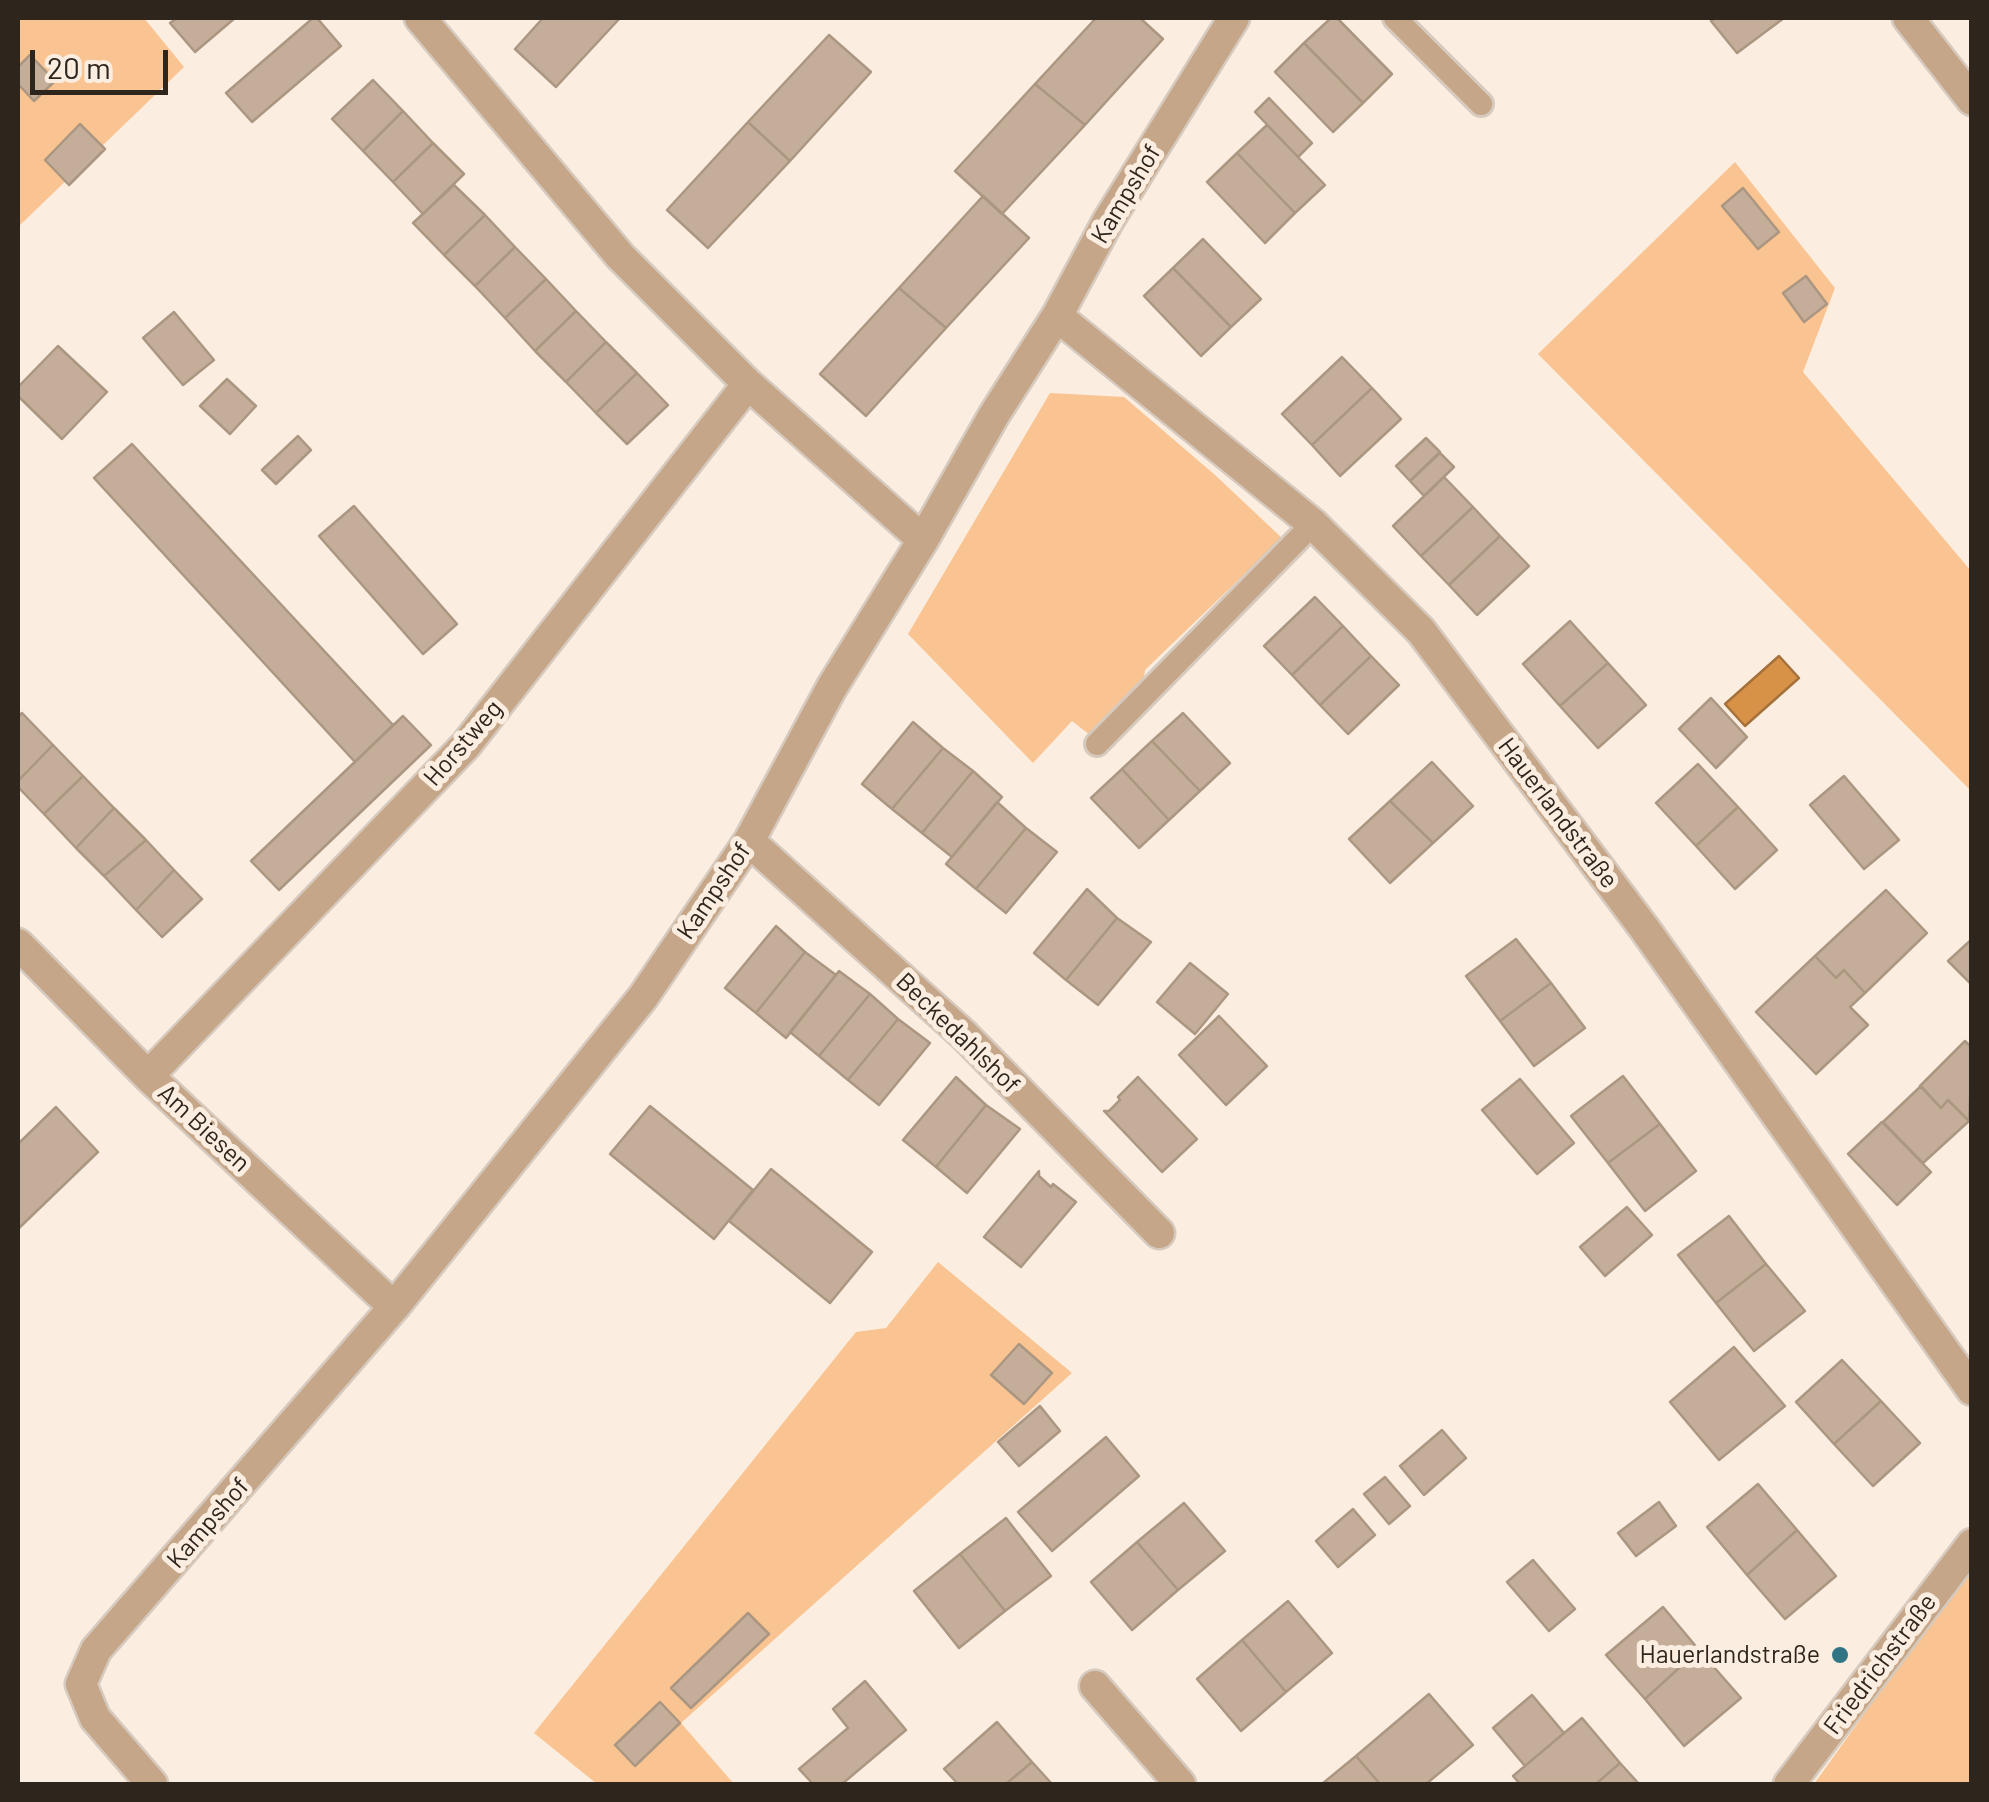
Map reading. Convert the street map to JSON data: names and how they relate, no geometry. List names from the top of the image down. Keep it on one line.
{"streets":{"street":["Kampshof","Horstweg","Hauerlandstraße","Beckedahlshof","Am Biesen","Friedrichstraße"]},"crossings":[["Kampshof","Hauerlandstraße"],["Kampshof","Beckedahlshof"],["Kampshof","Am Biesen"],["Horstweg","Am Biesen"]],"places":["Hauerlandstraße"],"scale_bar":"20 m"}
